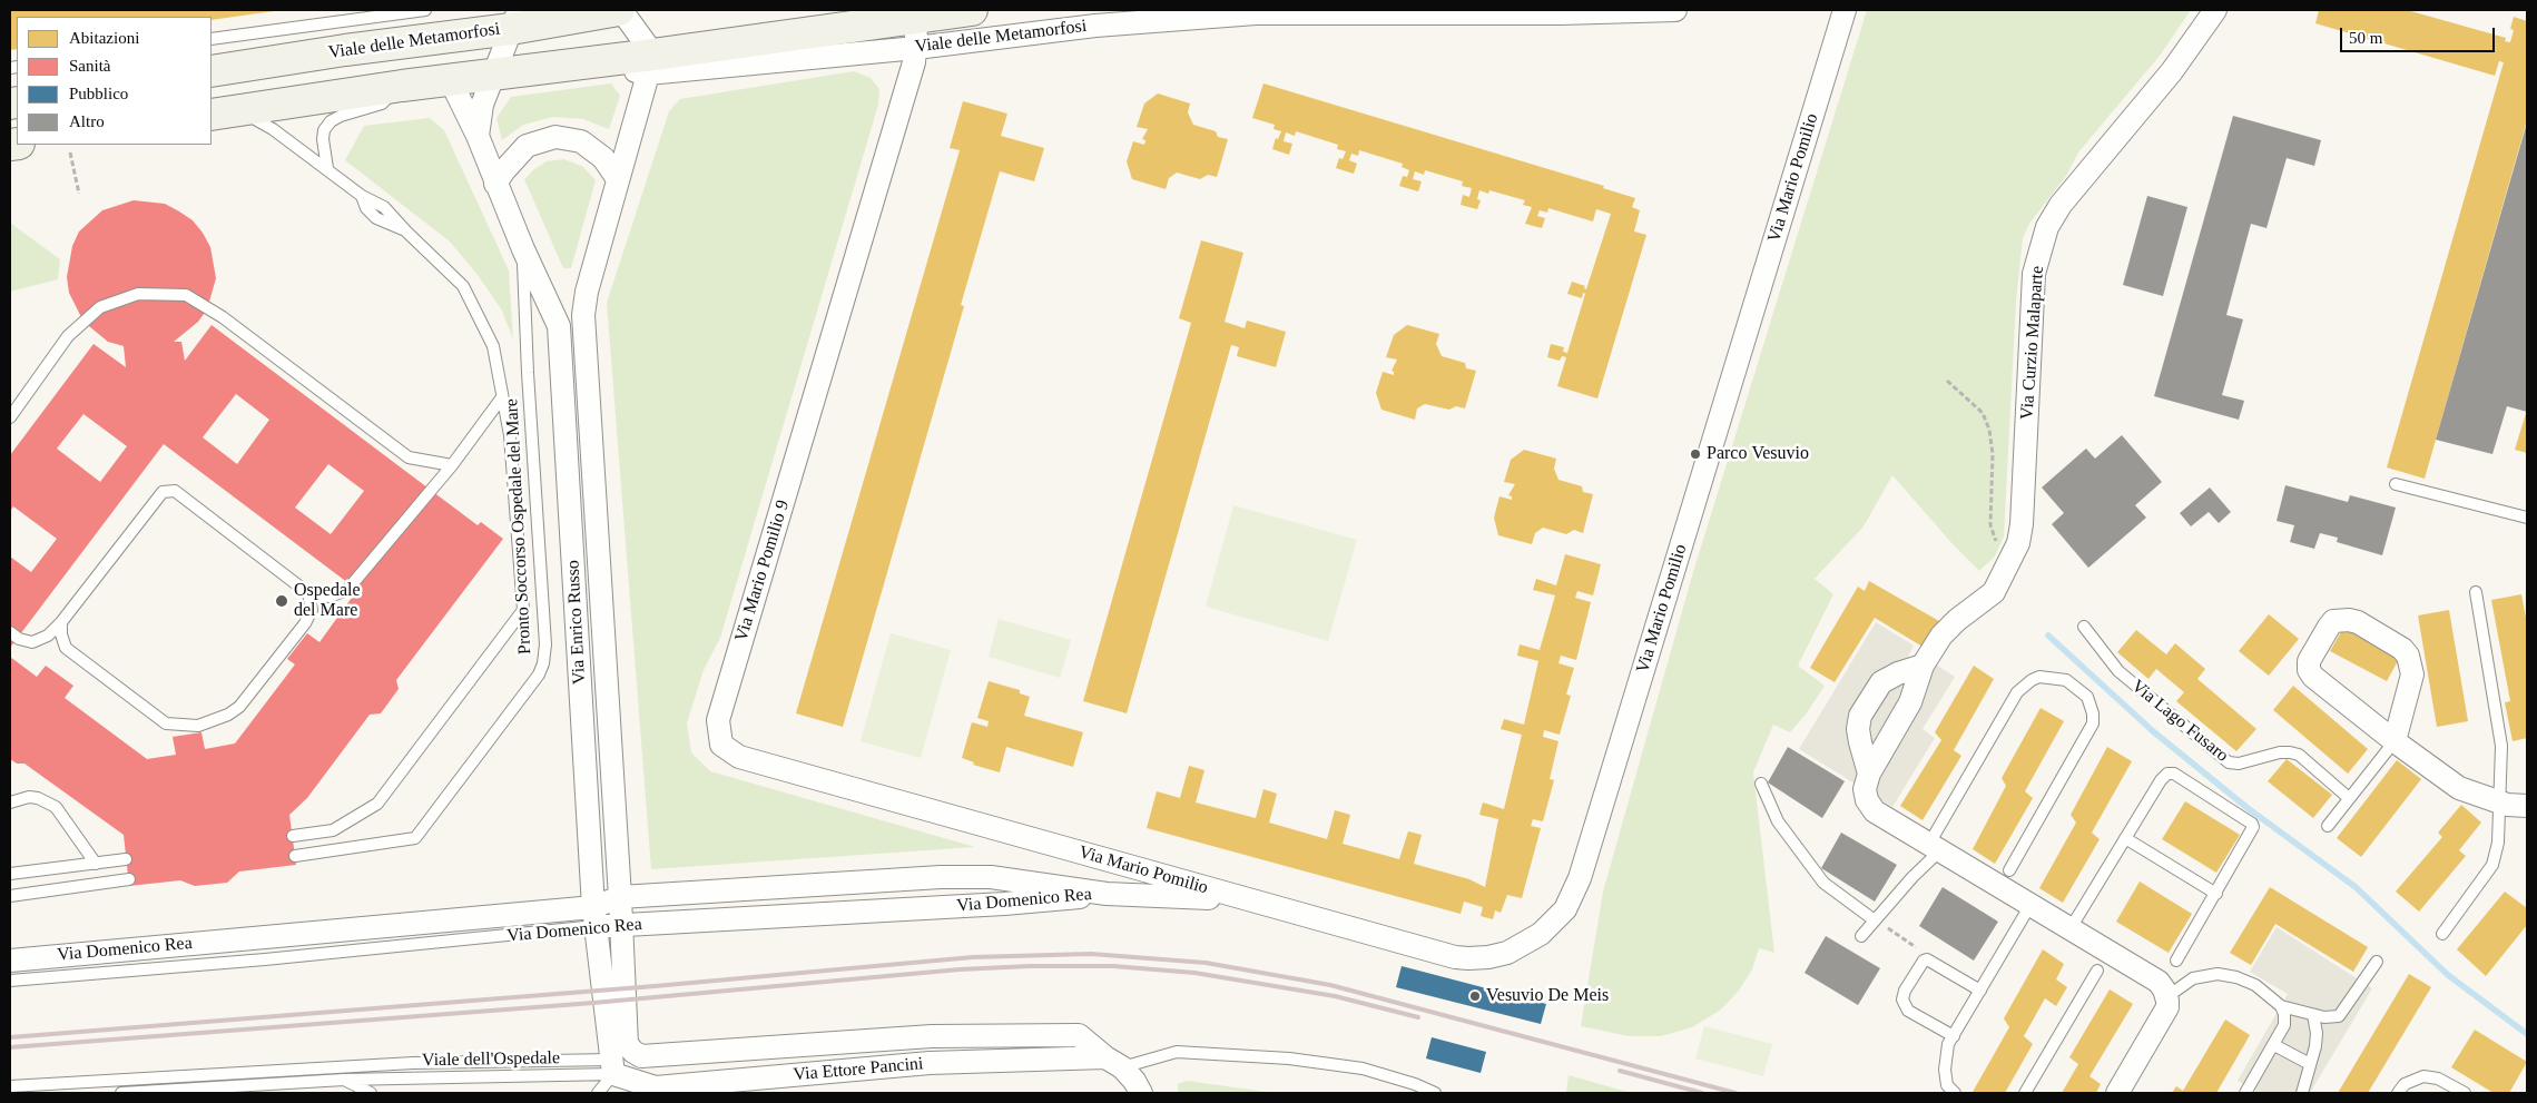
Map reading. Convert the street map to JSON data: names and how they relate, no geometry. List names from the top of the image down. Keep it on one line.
{"streets":{"street":["Viale delle Metamorfosi","Via Mario Pomilio","Via Curzio Malaparte","Via Mario Pomilio 9","Via Enrico Russo","Via Domenico Rea","Via Ettore Pancini"],"lane":["Pronto Soccorso Ospedale del Mare","Via Lago Fusaro","Viale dell'Ospedale"]},"crossings":[["Viale delle Metamorfosi","Via Mario Pomilio 9"],["Viale delle Metamorfosi","Via Enrico Russo"],["Via Mario Pomilio","Via Mario Pomilio 9"],["Via Mario Pomilio","Via Domenico Rea"],["Pronto Soccorso Ospedale del Mare","Via Enrico Russo"],["Via Enrico Russo","Via Domenico Rea"],["Via Enrico Russo","Viale dell'Ospedale"],["Via Enrico Russo","Via Ettore Pancini"],["Viale dell'Ospedale","Via Ettore Pancini"]],"places":["Parco Vesuvio","Ospedale del Mare","Vesuvio De Meis"],"legend":["Abitazioni","Sanità","Pubblico","Altro"],"scale_bar":"50 m"}
